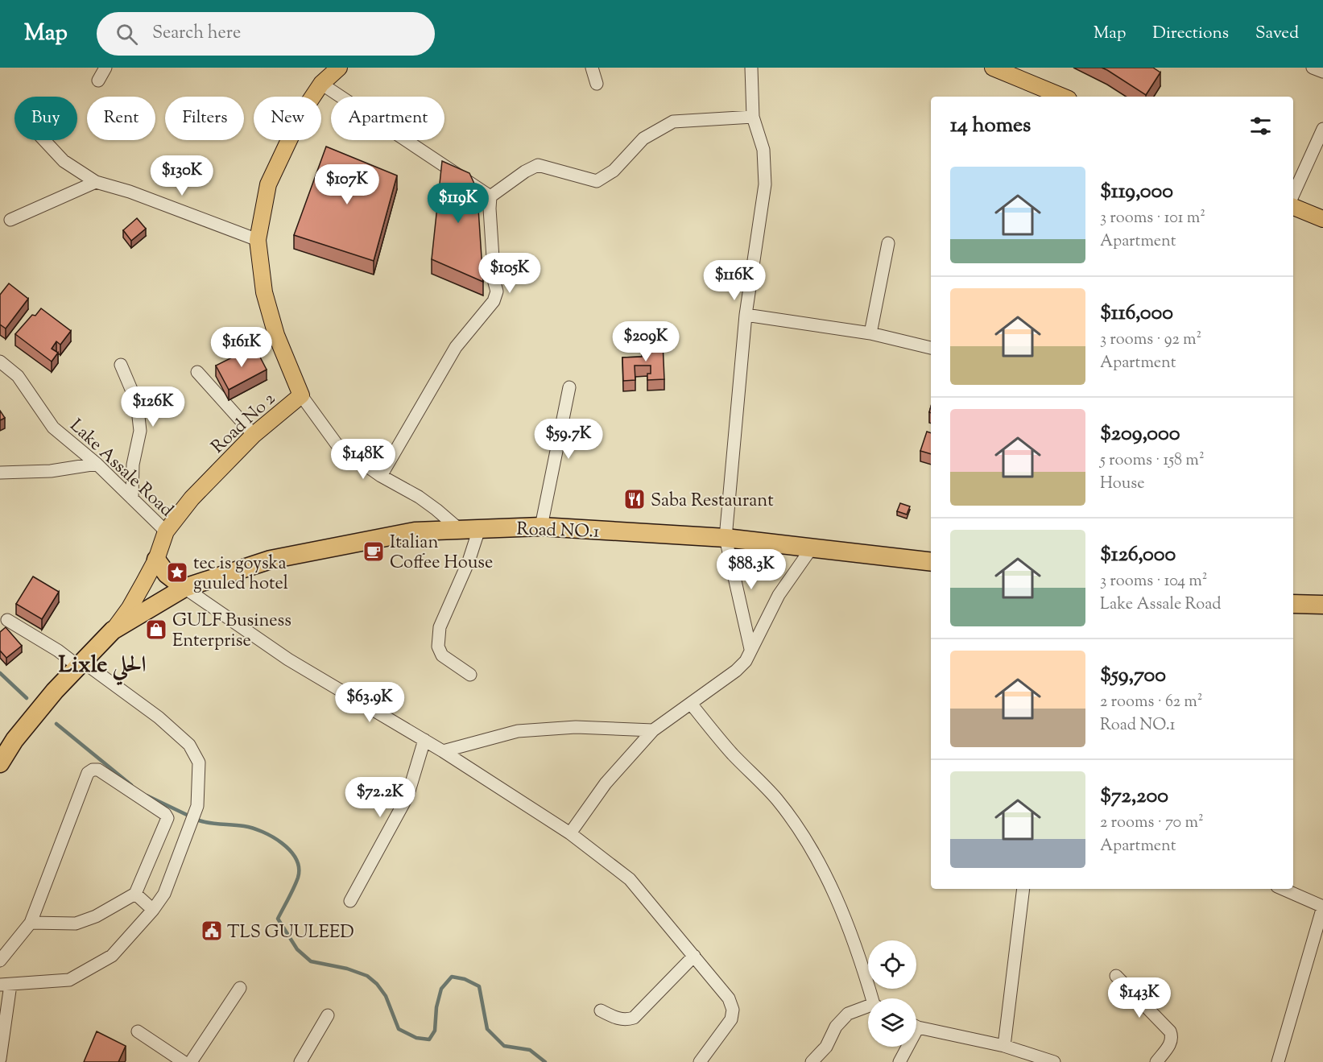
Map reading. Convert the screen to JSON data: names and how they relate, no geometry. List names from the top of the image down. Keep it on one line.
{"streets":{"highway":["Road NO.1"],"main road":["Road No 2"],"street":["Lake Assale Road"]},"crossings":[["Road No 2","Lake Assale Road"],["Road No 2","Road NO.1"]],"districts":["Lixle الحلي"],"places":{"restaurant":["Saba Restaurant"],"cafe":["Italian Coffee House"],"place":["tec is goyska guuled hotel"],"shop":["GULF Business Enterprise"],"public building":["TLS GUULEED"]},"page":{"header":"Map","search":"Search here","nav":["Map","Directions","Saved"],"chip":["Buy","Rent","Filters","New","Apartment"],"heading":"14 homes","list":[{"name":"$119,000","note":"3 rooms · 101 m² · Apartment"},{"name":"$116,000","note":"3 rooms · 92 m² · Apartment"},{"name":"$209,000","note":"5 rooms · 158 m² · House"},{"name":"$126,000","note":"3 rooms · 104 m² · Lake Assale Road"},{"name":"$59,700","note":"2 rooms · 62 m² · Road NO.1"},{"name":"$72,200","note":"2 rooms · 70 m² · Apartment"}],"price":["$130K","$107K","$119K","$105K","$116K","$209K","$161K","$126K","$59.7K","$148K","$88.3K","$63.9K","$72.2K","$143K"]}}
